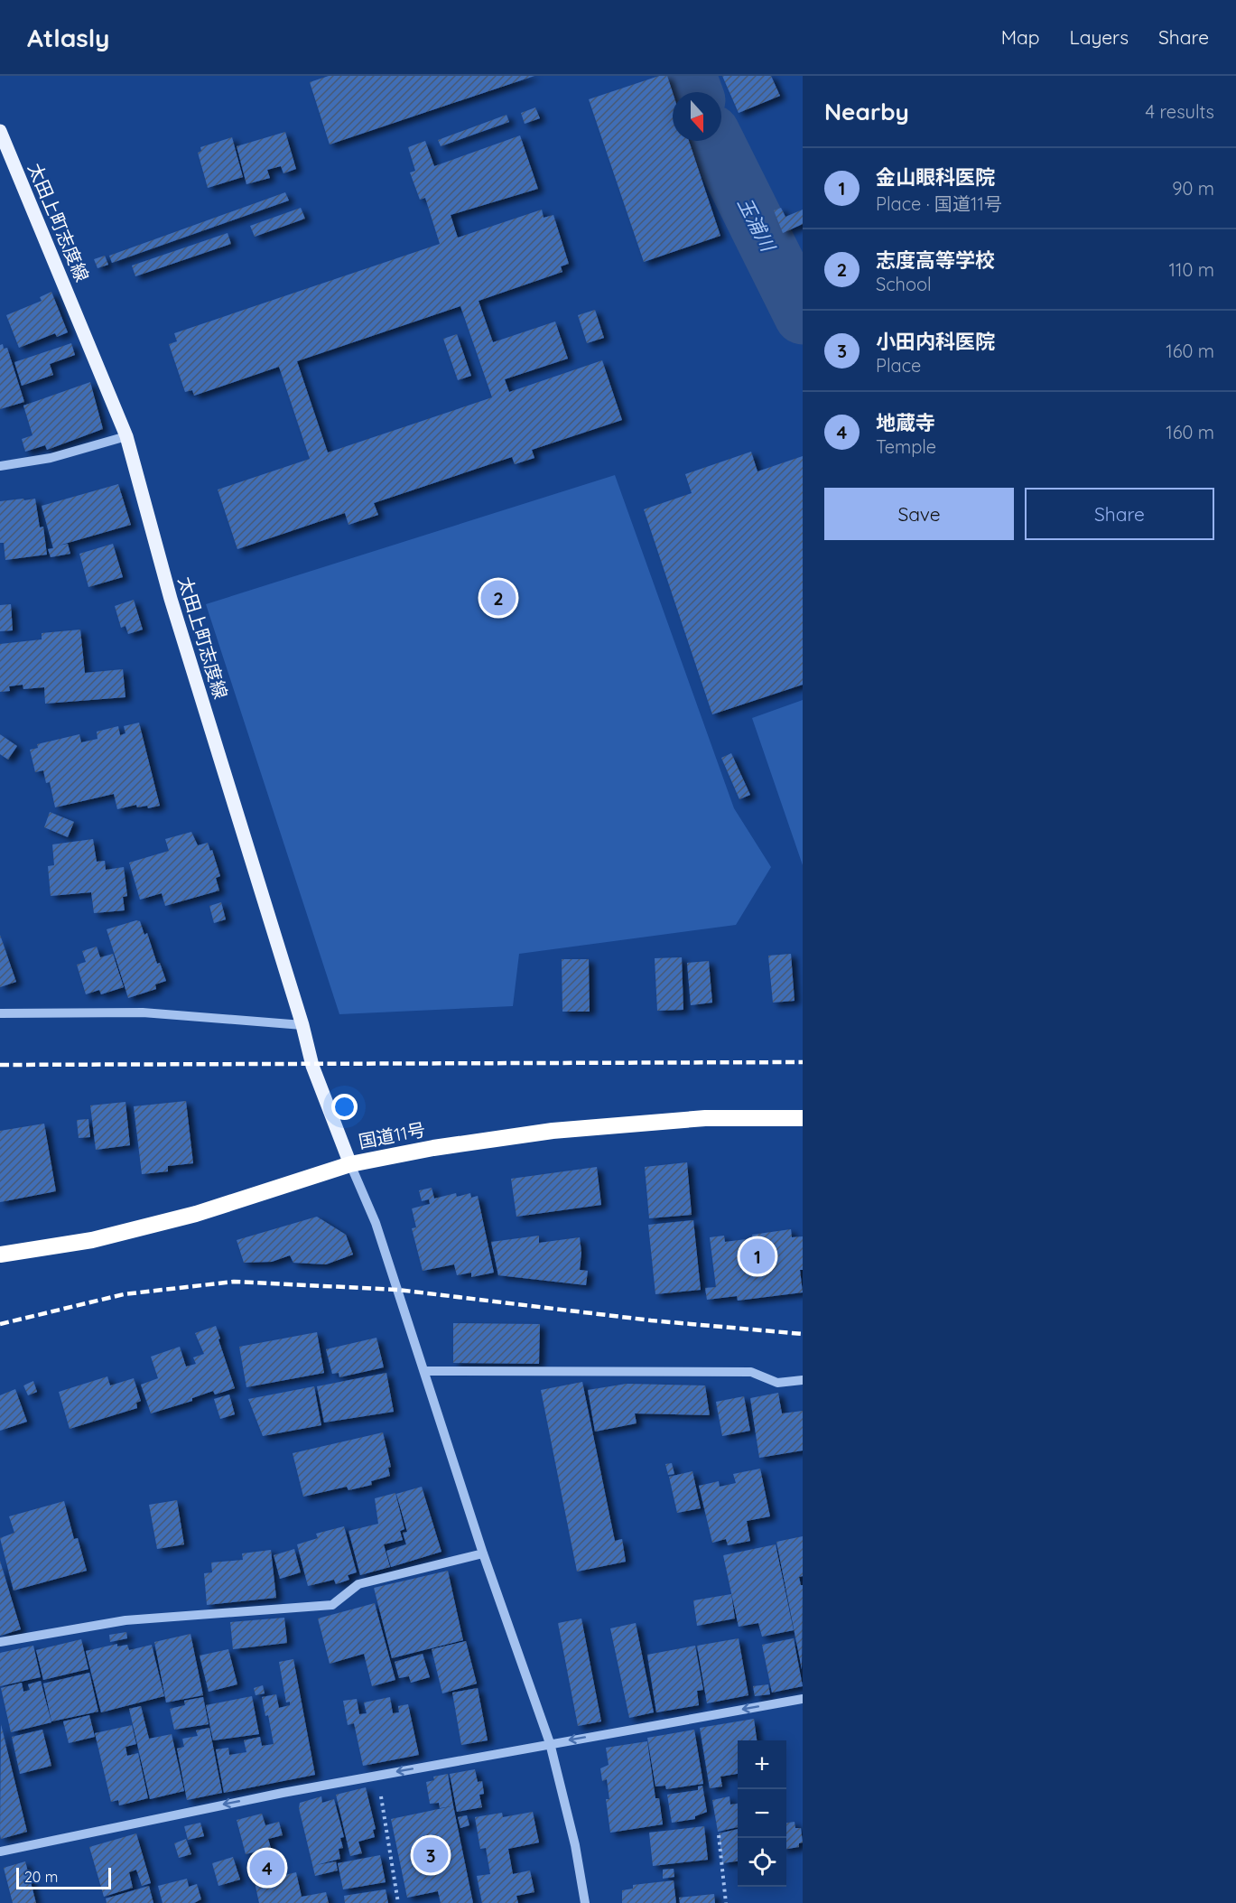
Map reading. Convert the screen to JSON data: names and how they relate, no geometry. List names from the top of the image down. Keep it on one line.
{"streets":{"highway":["国道11号"],"main road":["太田上町志度線"]},"crossings":[["太田上町志度線","国道11号"]],"water":["玉浦川"],"scale_bar":"20 m","north":"bottom","page":{"header":"Atlasly","nav":["Map","Layers","Share"],"heading":["Nearby","4 results"],"list":[{"mark":"1","name":"金山眼科医院","note":"Place · 国道11号","value":"90 m"},{"mark":"2","name":"志度高等学校","note":"School","value":"110 m"},{"mark":"3","name":"小田内科医院","note":"Place","value":"160 m"},{"mark":"4","name":"地蔵寺","note":"Temple","value":"160 m"}],"buttons":["Save","Share"],"pins":["2","1","3","4"],"map_buttons":["+","−"],"scale":"20 m"}}
